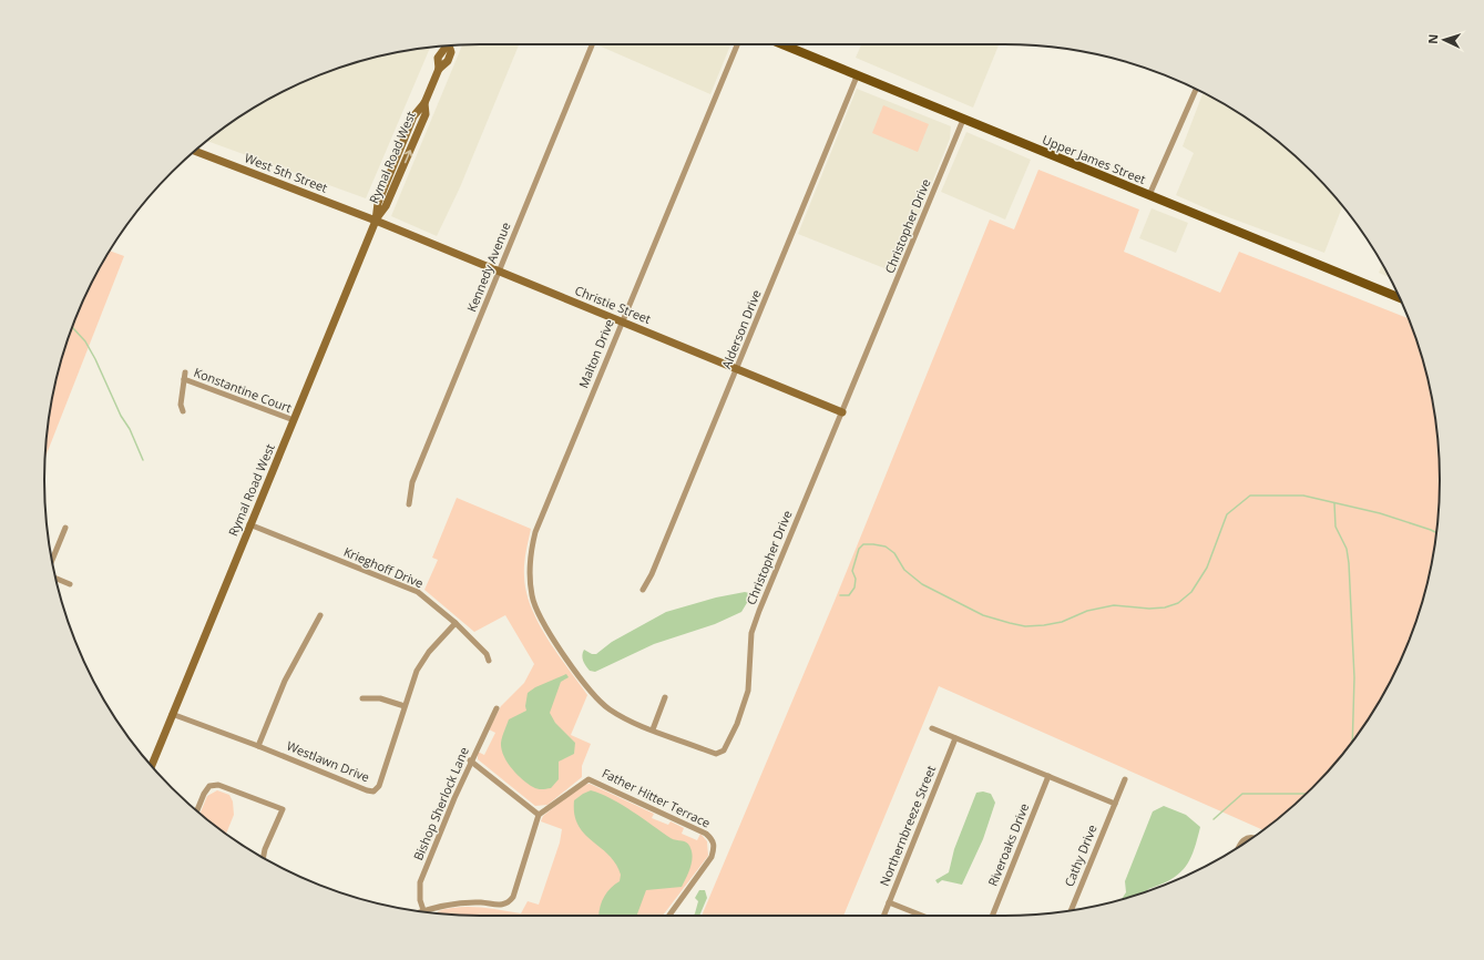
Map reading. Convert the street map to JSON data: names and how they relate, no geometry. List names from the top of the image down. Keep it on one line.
{"streets":{"main road":["Rymal Road West","Upper James Street","West 5th Street","Christie Street"],"street":["Christopher Drive","Kennedy Avenue","Alderson Drive","Malton Drive","Konstantine Court","Krieghoff Drive","Westlawn Drive","Father Hitter Terrace","Bishop Sherlock Lane","Northernbreeze Street","Riveroaks Drive","Cathy Drive"]},"crossings":[["Rymal Road West","West 5th Street"],["Rymal Road West","Christie Street"],["Rymal Road West","Konstantine Court"],["Rymal Road West","Krieghoff Drive"],["Rymal Road West","Westlawn Drive"],["Upper James Street","Christopher Drive"],["Upper James Street","Alderson Drive"],["West 5th Street","Christie Street"],["Christopher Drive","Christie Street"],["Christopher Drive","Malton Drive"],["Kennedy Avenue","Christie Street"],["Christie Street","Alderson Drive"],["Christie Street","Malton Drive"],["Krieghoff Drive","Westlawn Drive"]],"north":"left"}
